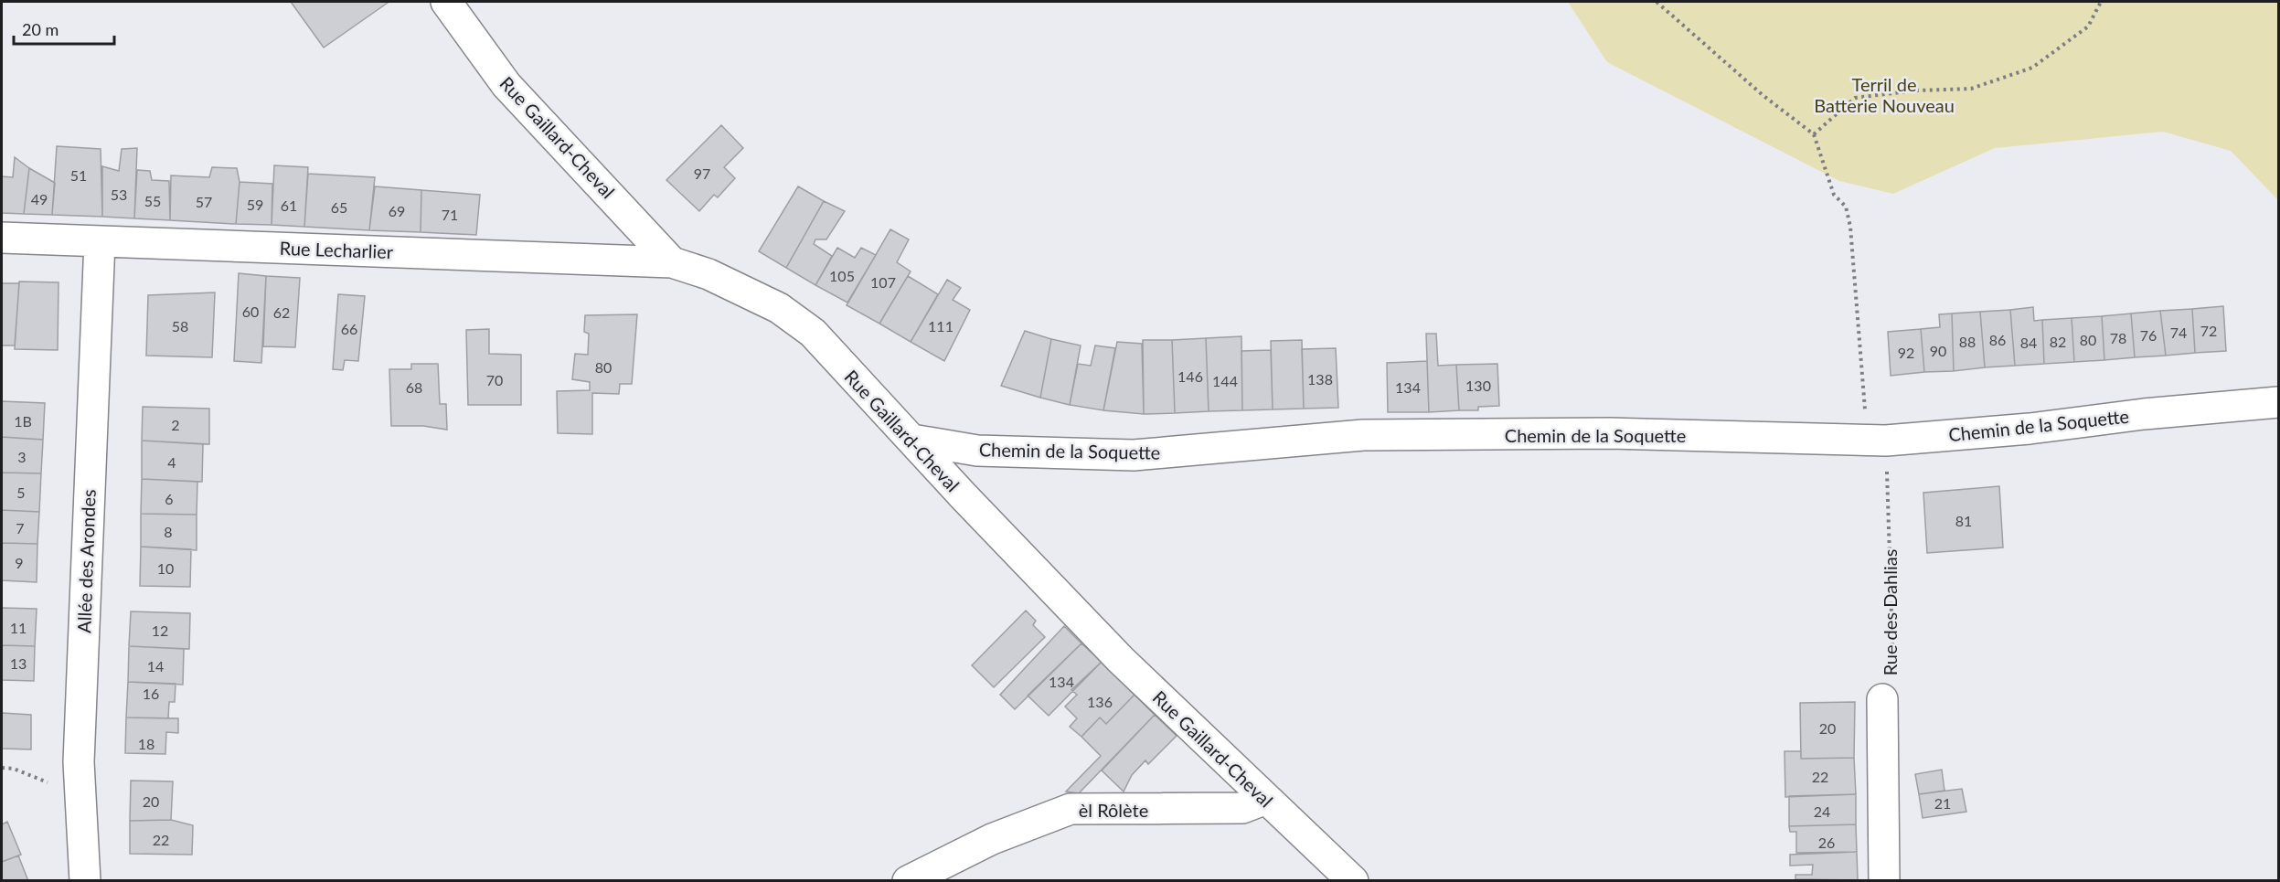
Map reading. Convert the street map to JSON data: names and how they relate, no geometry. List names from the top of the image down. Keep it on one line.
{"streets":{"street":["Rue Gaillard-Cheval","Rue Lecharlier","Chemin de la Soquette","Allée des Arondes","Rue des Dahlias","èl Rôlète"]},"crossings":[["Rue Gaillard-Cheval","Rue Lecharlier"],["Rue Gaillard-Cheval","Chemin de la Soquette"],["Rue Gaillard-Cheval","èl Rôlète"],["Rue Lecharlier","Allée des Arondes"],["Chemin de la Soquette","Rue des Dahlias"]],"parks":["Terril de Batterie Nouveau"],"house_numbers":["97","51","53","49","55","57","59","61","65","69","71","105","107","60","62","58","111","66","72","74","76","78","86","80","88","82","84","90","92","80","146","138","70","144","130","68","134","1B","2","3","4","5","6","81","7","8","9","10","11","12","13","14","134","16","136","20","18","22","20","21","24","22","26"],"scale_bar":"20 m"}
